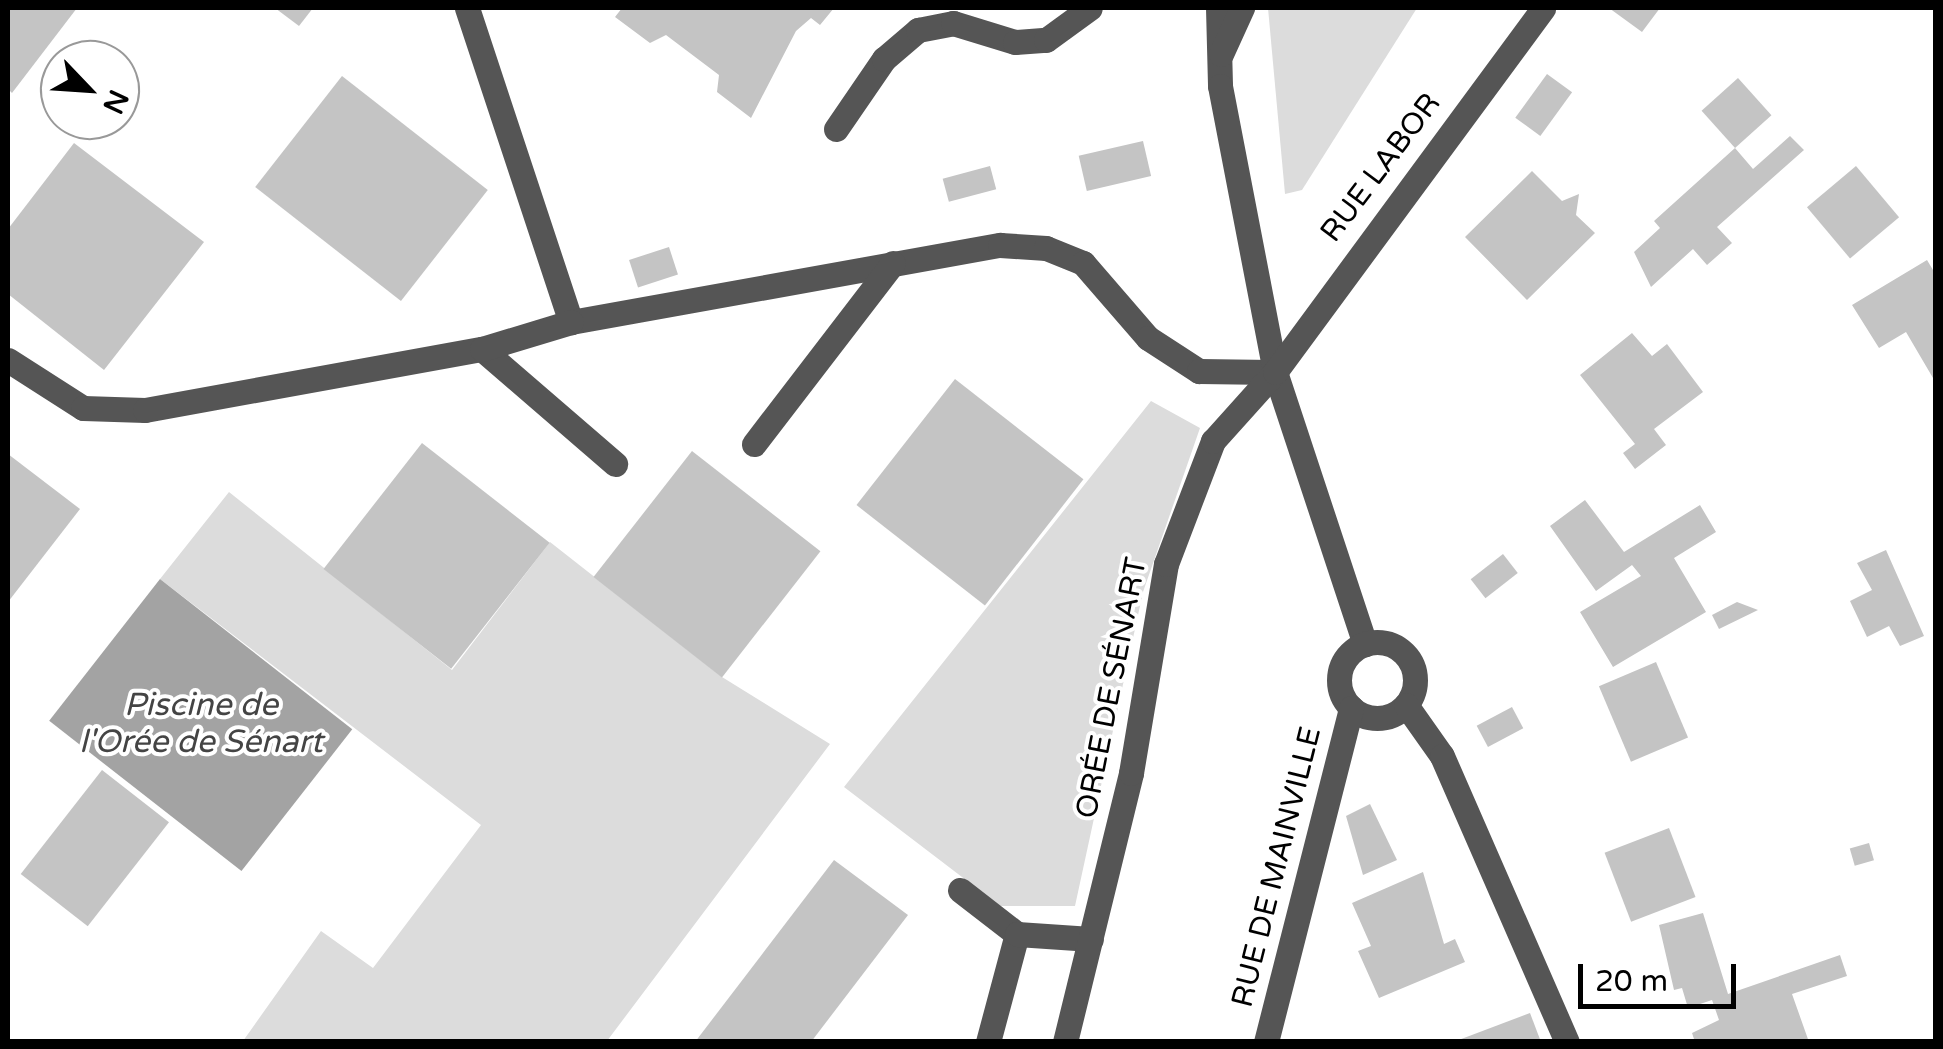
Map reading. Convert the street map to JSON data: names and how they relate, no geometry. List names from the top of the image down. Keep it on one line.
{"streets":{"street":["RUE LABOR","ORÉE DE SÉNART","RUE DE MAINVILLE"]},"crossings":[["RUE LABOR","ORÉE DE SÉNART"]],"water":["Piscine de l'Orée de Sénart"],"scale_bar":"20 m","north":"bottom right"}
